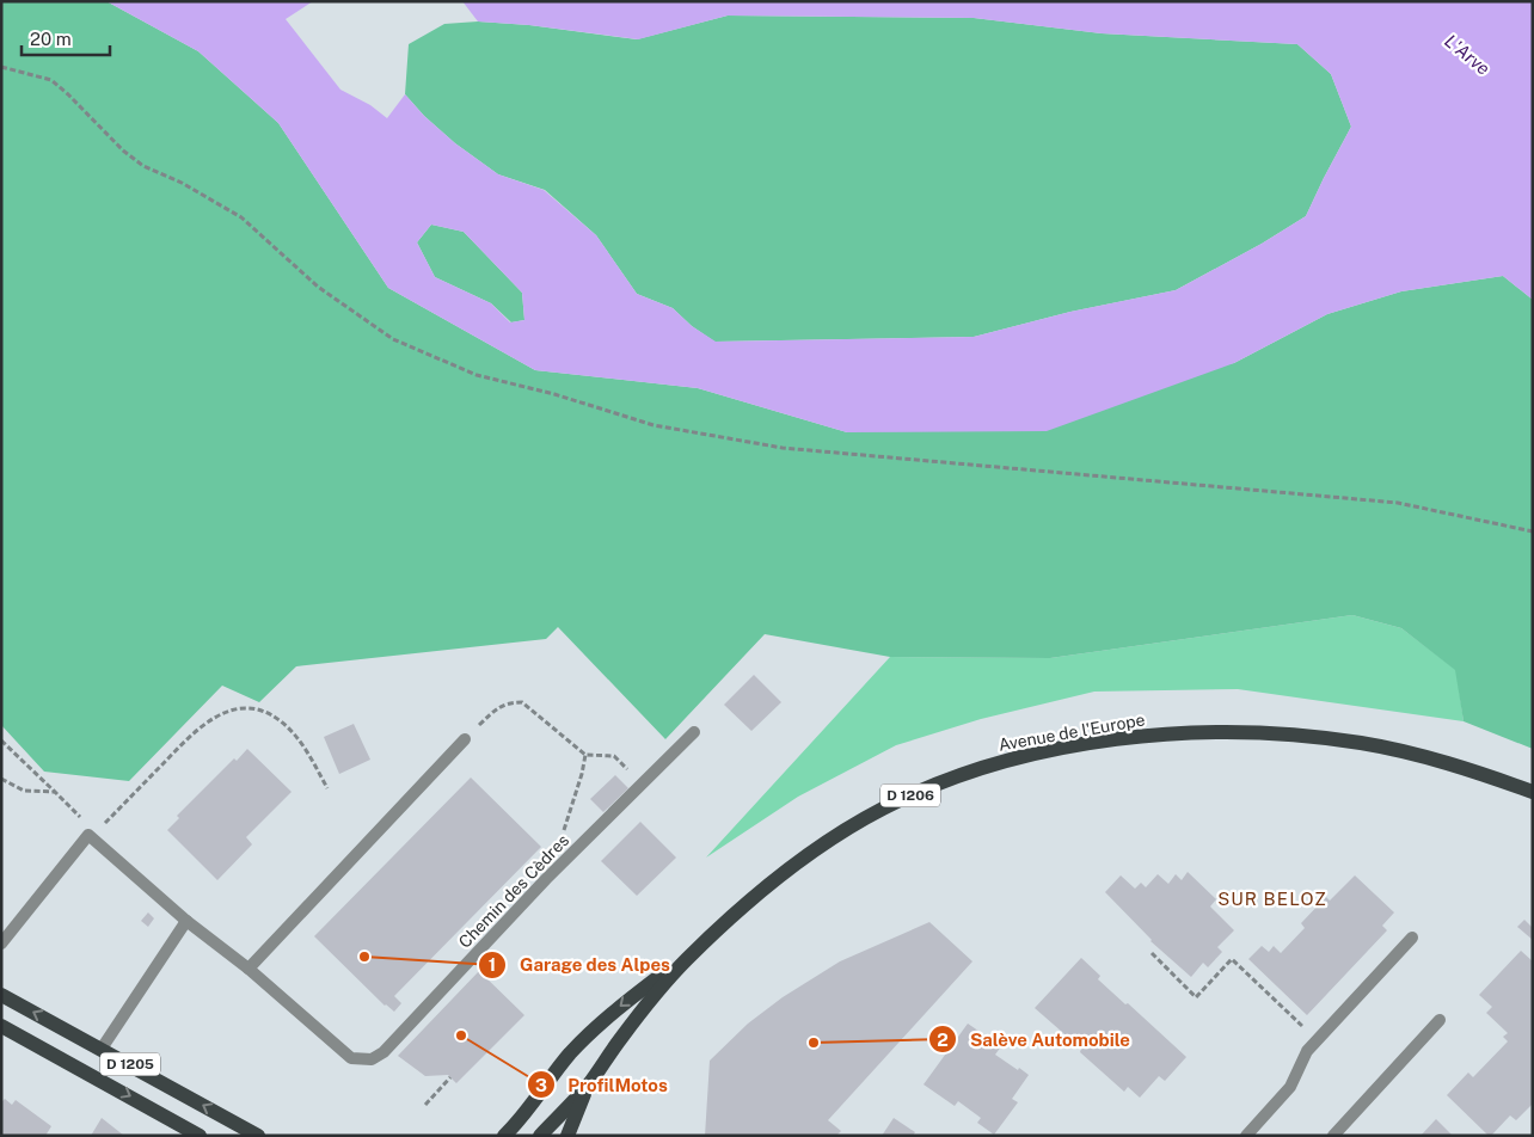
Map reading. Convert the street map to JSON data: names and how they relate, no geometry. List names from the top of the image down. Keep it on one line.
{"streets":{"main road":["Avenue de l'Europe","D 1206","D 1205"],"street":["Chemin des Cèdres"]},"districts":["SUR BELOZ"],"water":["L'Arve"],"places":["Garage des Alpes","ProfilMotos","Salève Automobile"],"scale_bar":"20 m"}
